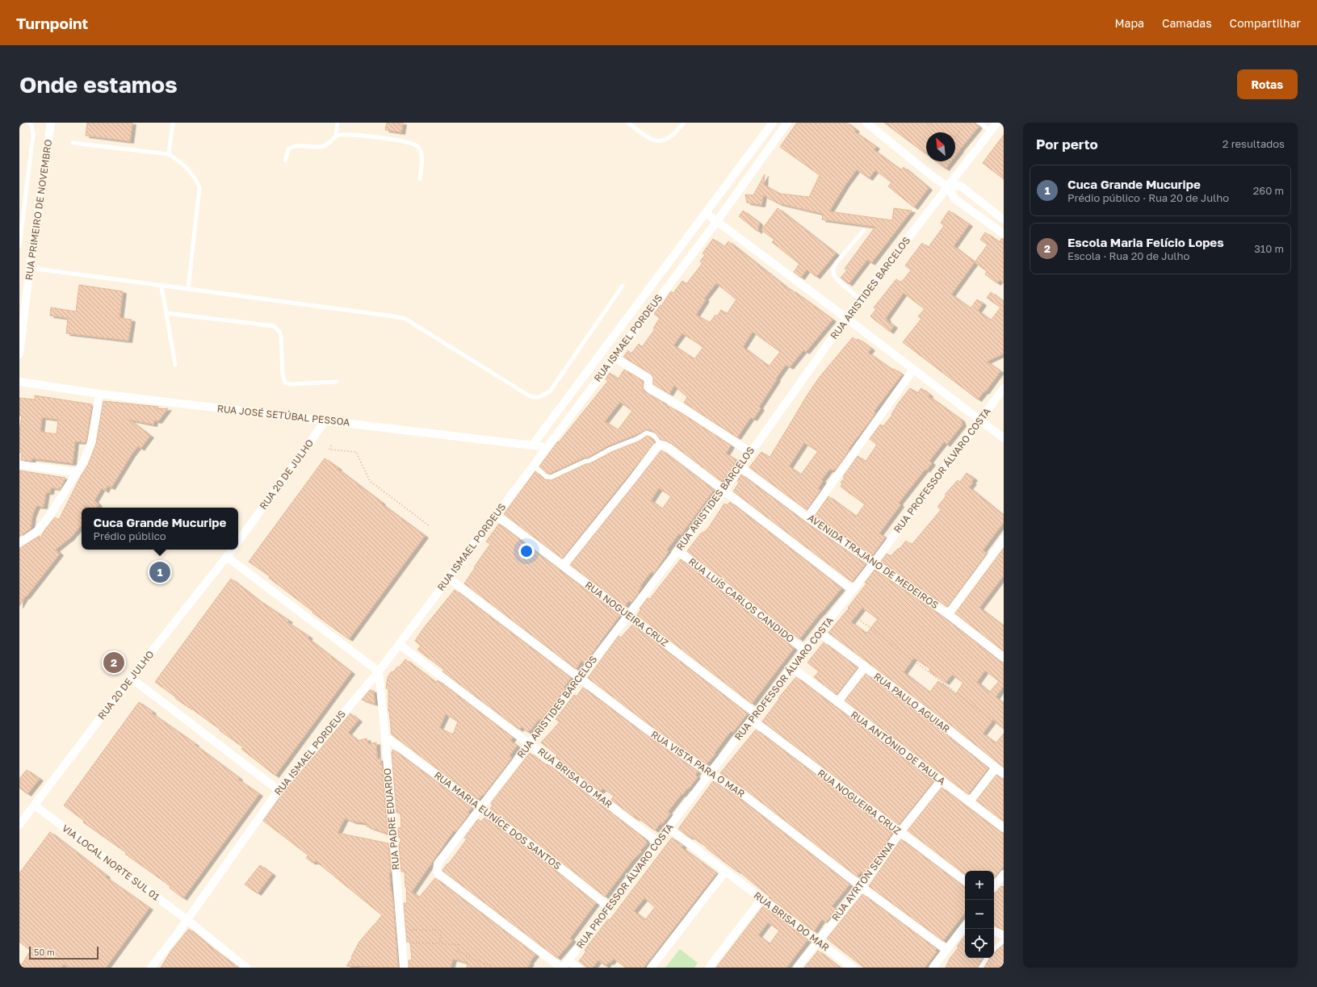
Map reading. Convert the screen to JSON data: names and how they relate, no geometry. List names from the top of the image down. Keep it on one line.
{"streets":{"street":["RUA PRIMEIRO DE NOVEMBRO","RUA ARISTIDES BARCELOS","RUA ISMAEL PORDEUS","RUA JOSÉ SETÚBAL PESSOA","RUA PROFESSOR ÁLVARO COSTA","RUA 20 DE JULHO","AVENIDA TRAJANO DE MEDEIROS","RUA LUÍS CARLOS CANDIDO","RUA NOGUEIRA CRUZ","RUA PAULO AGUIAR","RUA ANTÔNIO DE PAULA","RUA VISTA PARA O MAR","RUA BRISA DO MAR","RUA PADRE EDUARDO","RUA MARIA EUNÍCE DOS SANTOS","VIA LOCAL NORTE SUL 01","RUA AYRTON SENNA"]},"crossings":[["RUA ARISTIDES BARCELOS","RUA PROFESSOR ÁLVARO COSTA"],["RUA ARISTIDES BARCELOS","AVENIDA TRAJANO DE MEDEIROS"],["RUA ARISTIDES BARCELOS","RUA LUÍS CARLOS CANDIDO"],["RUA ARISTIDES BARCELOS","RUA NOGUEIRA CRUZ"],["RUA ARISTIDES BARCELOS","RUA VISTA PARA O MAR"],["RUA ARISTIDES BARCELOS","RUA BRISA DO MAR"],["RUA ARISTIDES BARCELOS","RUA MARIA EUNÍCE DOS SANTOS"],["RUA ISMAEL PORDEUS","RUA JOSÉ SETÚBAL PESSOA"],["RUA ISMAEL PORDEUS","RUA NOGUEIRA CRUZ"],["RUA ISMAEL PORDEUS","RUA VISTA PARA O MAR"],["RUA ISMAEL PORDEUS","RUA BRISA DO MAR"],["RUA ISMAEL PORDEUS","RUA PADRE EDUARDO"],["RUA ISMAEL PORDEUS","VIA LOCAL NORTE SUL 01"],["RUA JOSÉ SETÚBAL PESSOA","RUA 20 DE JULHO"],["RUA PROFESSOR ÁLVARO COSTA","AVENIDA TRAJANO DE MEDEIROS"],["RUA PROFESSOR ÁLVARO COSTA","RUA LUÍS CARLOS CANDIDO"],["RUA PROFESSOR ÁLVARO COSTA","RUA NOGUEIRA CRUZ"],["RUA PROFESSOR ÁLVARO COSTA","RUA PAULO AGUIAR"],["RUA PROFESSOR ÁLVARO COSTA","RUA ANTÔNIO DE PAULA"],["RUA PROFESSOR ÁLVARO COSTA","RUA VISTA PARA O MAR"],["RUA PROFESSOR ÁLVARO COSTA","RUA BRISA DO MAR"],["RUA PROFESSOR ÁLVARO COSTA","RUA MARIA EUNÍCE DOS SANTOS"],["RUA 20 DE JULHO","VIA LOCAL NORTE SUL 01"],["RUA NOGUEIRA CRUZ","RUA AYRTON SENNA"],["RUA ANTÔNIO DE PAULA","RUA AYRTON SENNA"],["RUA VISTA PARA O MAR","RUA AYRTON SENNA"],["RUA BRISA DO MAR","RUA AYRTON SENNA"],["RUA PADRE EDUARDO","RUA MARIA EUNÍCE DOS SANTOS"]],"scale_bar":"50 m","north":"top left","page":{"header":"Turnpoint","nav":["Mapa","Camadas","Compartilhar"],"buttons":"Rotas","title":"Onde estamos","heading":["Por perto","2 resultados"],"list":[{"mark":"1","name":"Cuca Grande Mucuripe","note":"Prédio público · Rua 20 de Julho","value":"260 m"},{"mark":"2","name":"Escola Maria Felício Lopes","note":"Escola · Rua 20 de Julho","value":"310 m"}],"popup":["Cuca Grande Mucuripe","Prédio público"],"pins":["1","2"],"map_buttons":["+","−"],"scale":"50 m"}}
